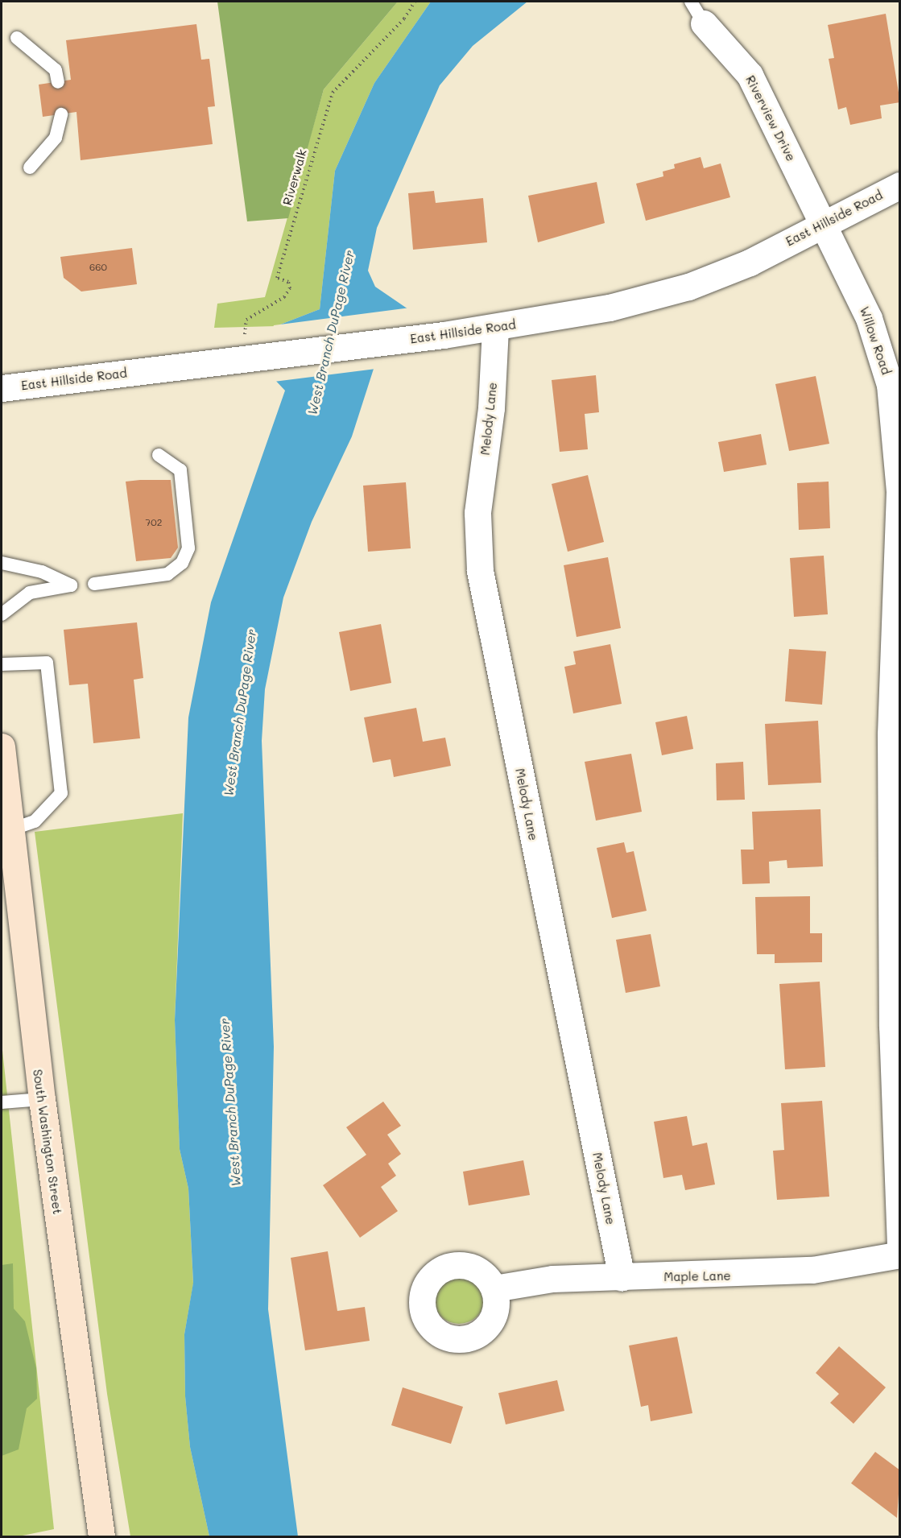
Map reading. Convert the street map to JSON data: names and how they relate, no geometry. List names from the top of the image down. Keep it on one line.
{"streets":{"main road":["South Washington Street"],"street":["Riverview Drive","East Hillside Road","Willow Road","Melody Lane","Maple Lane"],"path":["Riverwalk"]},"crossings":[["Riverview Drive","East Hillside Road"],["Riverview Drive","Willow Road"],["Riverwalk","East Hillside Road"],["East Hillside Road","Willow Road"],["East Hillside Road","Melody Lane"],["Melody Lane","Maple Lane"]],"water":["West Branch DuPage River"],"house_numbers":["660","702"]}
